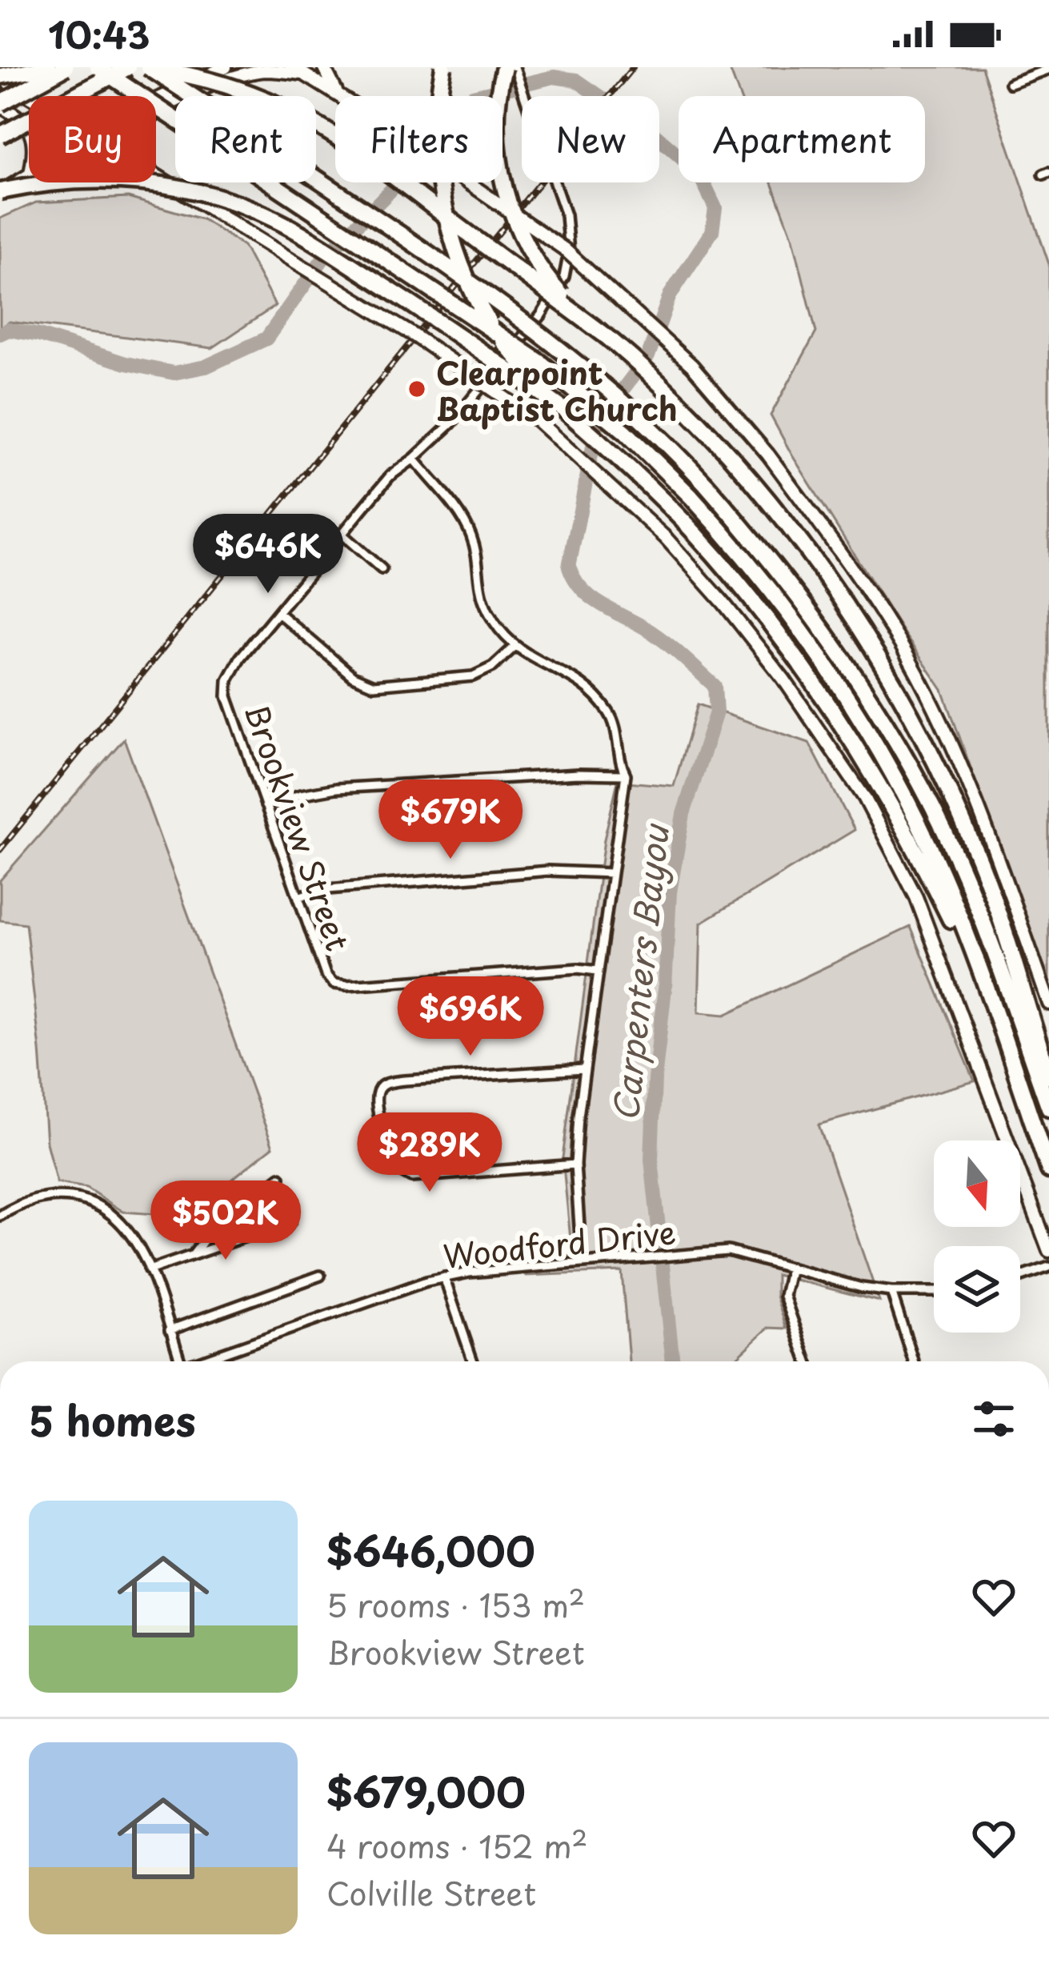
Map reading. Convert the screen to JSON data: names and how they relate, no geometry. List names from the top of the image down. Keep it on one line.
{"streets":{"street":["Brookview Street","Woodford Drive"]},"water":["Carpenters Bayou"],"places":["Clearpoint Baptist Church"],"north":"bottom","page":{"status":"10:43","chip":["Buy","Rent","Filters","New","Apartment"],"price":["$646K","$679K","$696K","$289K","$502K"],"heading":"5 homes","list":[{"name":"$646,000","note":"5 rooms · 153 m² · Brookview Street"},{"name":"$679,000","note":"4 rooms · 152 m² · Colville Street"}]}}
